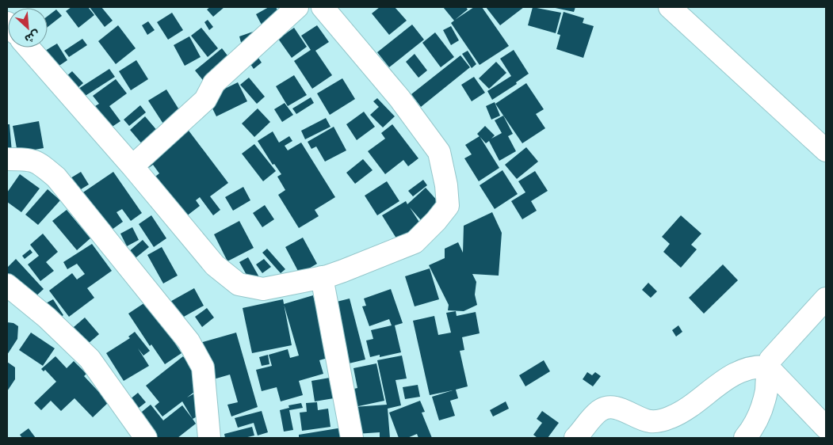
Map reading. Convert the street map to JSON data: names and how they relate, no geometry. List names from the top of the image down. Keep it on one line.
{"north":"bottom right"}
